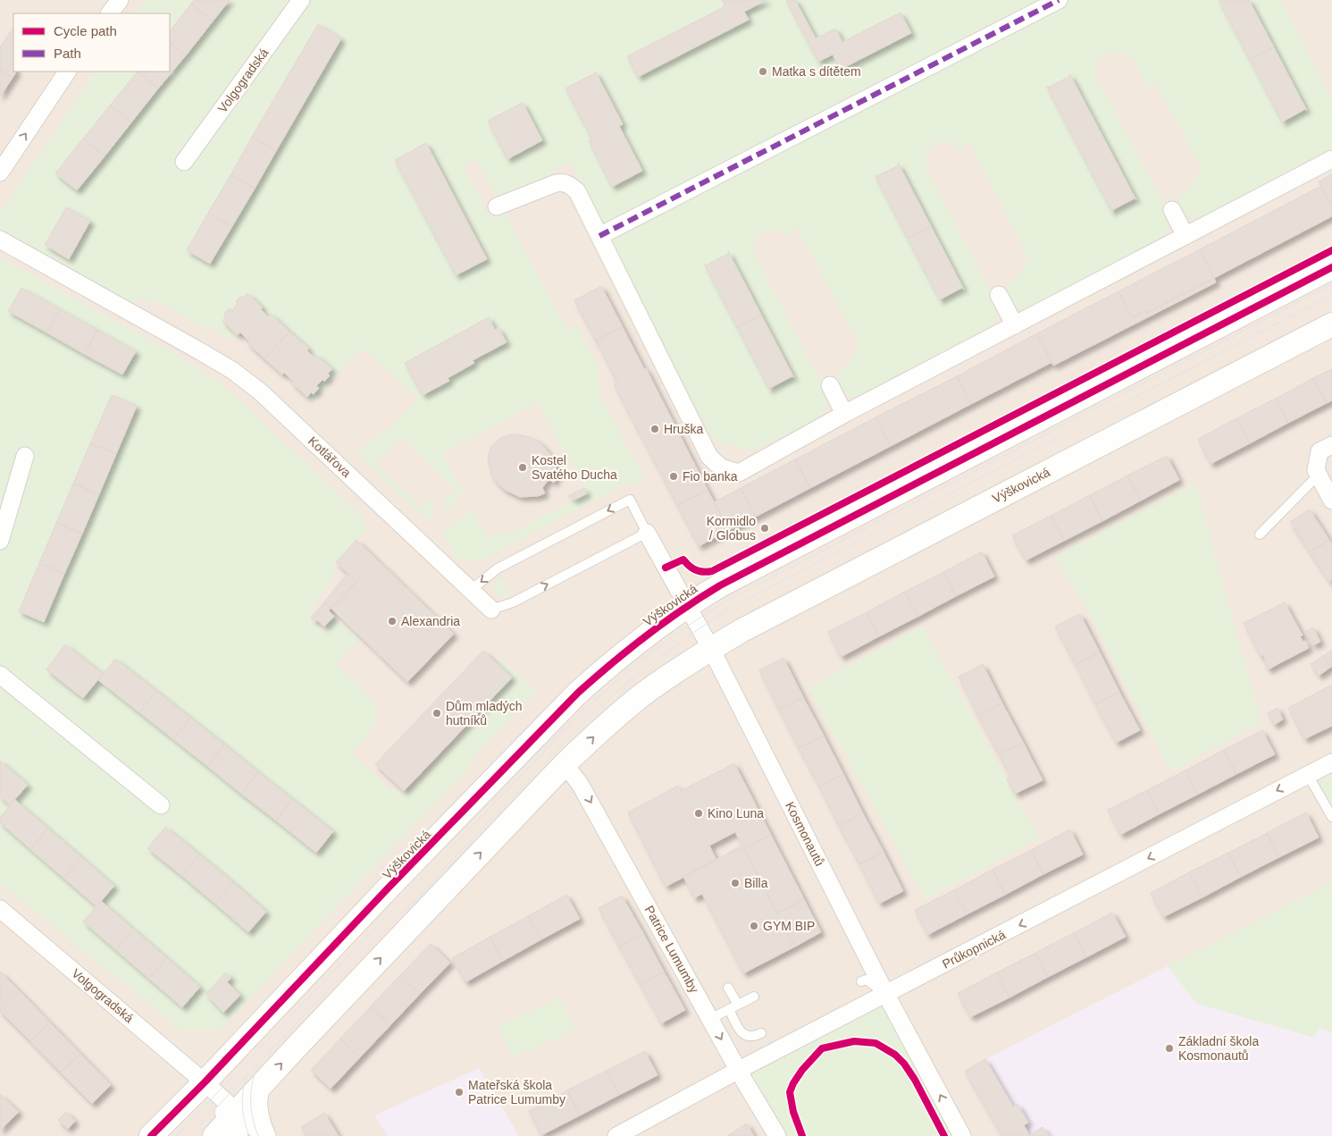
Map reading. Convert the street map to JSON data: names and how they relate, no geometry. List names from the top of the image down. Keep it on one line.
{"streets":{"street":["Volgogradská","Kotlářova","Výškovická","Kosmonautů","Patrice Lumumby","Průkopnická"]},"crossings":[["Volgogradská","Výškovická"],["Kotlářova","Kosmonautů"],["Výškovická","Kosmonautů"],["Výškovická","Patrice Lumumby"],["Kosmonautů","Průkopnická"],["Patrice Lumumby","Průkopnická"]],"one_way":["Patrice Lumumby","Průkopnická"],"places":["Matka s dítětem","Hruška","Kostel Svatého Ducha","Fio banka","Kormidlo / Globus","Alexandria","Dům mladých hutníků","Kino Luna","Billa","GYM BIP","Základní škola Kosmonautů","Mateřská škola Patrice Lumumby"],"legend":["Cycle path","Path"]}
